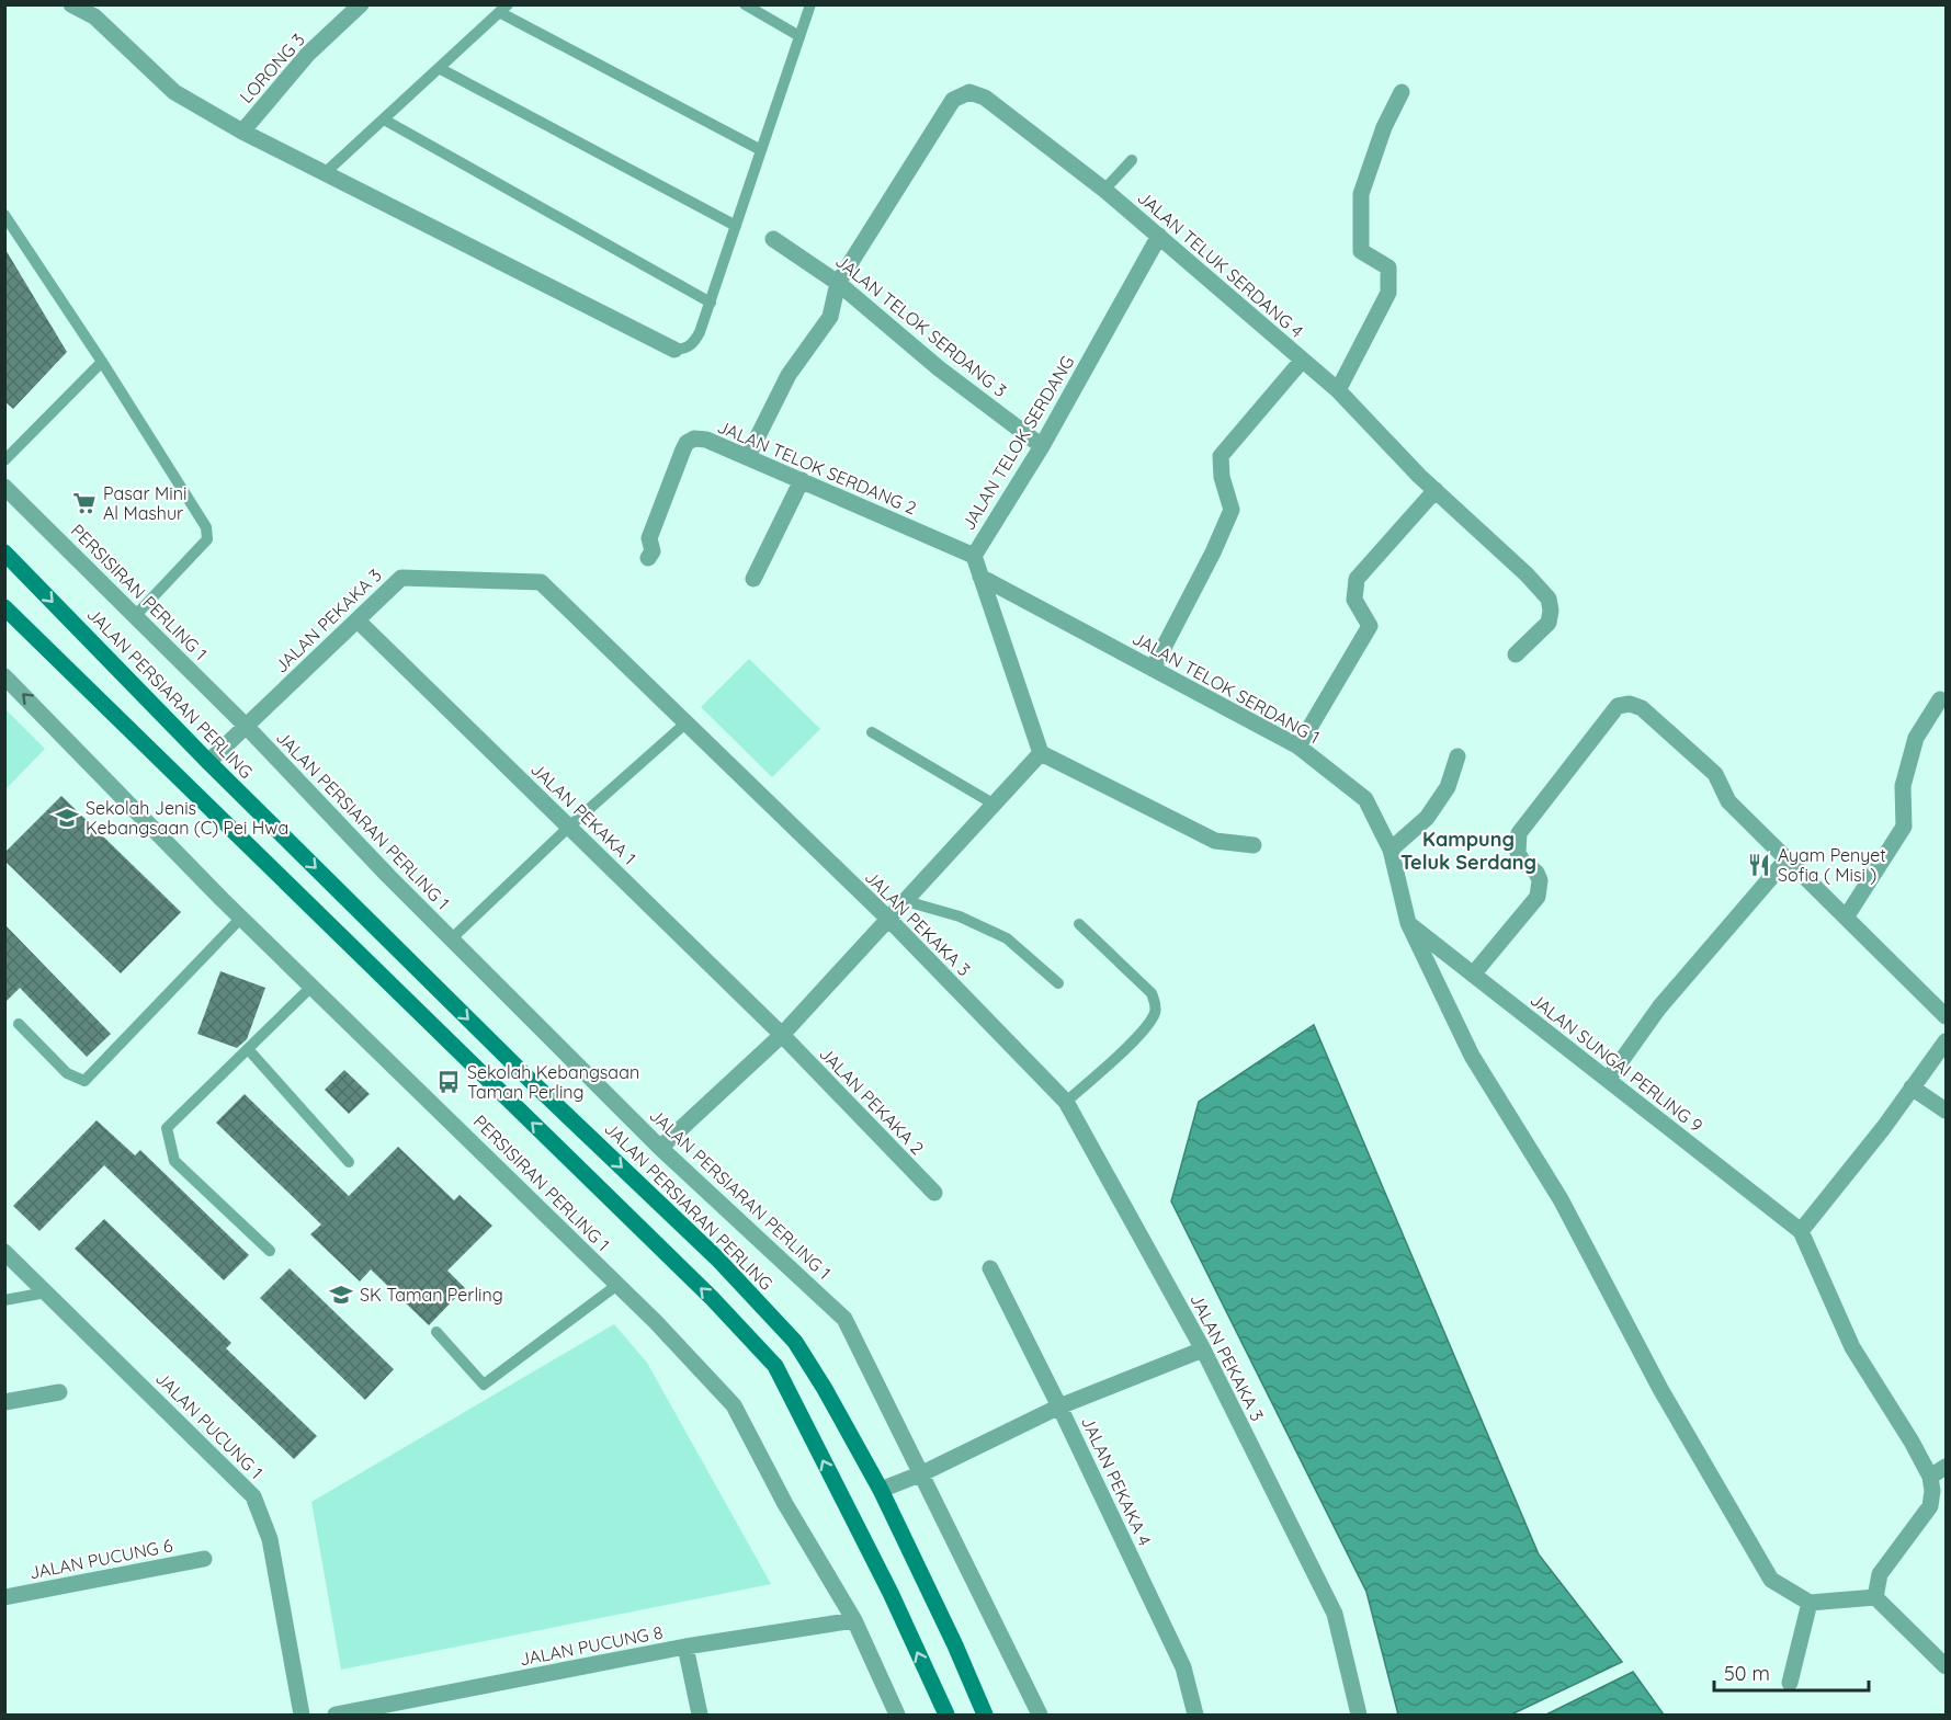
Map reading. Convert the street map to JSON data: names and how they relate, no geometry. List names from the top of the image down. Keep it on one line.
{"streets":{"main road":["JALAN PERSIARAN PERLING"],"street":["LORONG 3","JALAN TELUK SERDANG 4","JALAN TELOK SERDANG 3","JALAN TELOK SERDANG","JALAN TELOK SERDANG 2","PERSISIRAN PERLING 1","JALAN PEKAKA 3","JALAN TELOK SERDANG 1","JALAN PEKAKA 1","JALAN PERSIARAN PERLING 1","JALAN SUNGAI PERLING 9","JALAN PEKAKA 2","JALAN PUCUNG 1","JALAN PEKAKA 4","JALAN PUCUNG 6","JALAN PUCUNG 8"]},"crossings":[["JALAN TELUK SERDANG 4","JALAN TELOK SERDANG 3"],["JALAN TELUK SERDANG 4","JALAN TELOK SERDANG"],["JALAN TELOK SERDANG 3","JALAN TELOK SERDANG"],["JALAN TELOK SERDANG","JALAN TELOK SERDANG 2"],["JALAN TELOK SERDANG","JALAN TELOK SERDANG 1"],["PERSISIRAN PERLING 1","JALAN PEKAKA 3"],["PERSISIRAN PERLING 1","JALAN PERSIARAN PERLING 1"],["PERSISIRAN PERLING 1","JALAN PUCUNG 8"],["JALAN PEKAKA 3","JALAN PERSIARAN PERLING"],["JALAN PEKAKA 3","JALAN PEKAKA 1"],["JALAN PEKAKA 3","JALAN PERSIARAN PERLING 1"],["JALAN TELOK SERDANG 1","JALAN SUNGAI PERLING 9"],["JALAN PEKAKA 1","JALAN PEKAKA 2"]],"districts":["Kampung Teluk Serdang"],"places":{"supermarket":["Pasar Mini Al Mashur"],"school or university":["Sekolah Jenis Kebangsaan (C) Pei Hwa","SK Taman Perling"],"restaurant":["Ayam Penyet Sofia ( Misi )"],"bus stop":["Sekolah Kebangsaan Taman Perling"]},"scale_bar":"50 m"}
